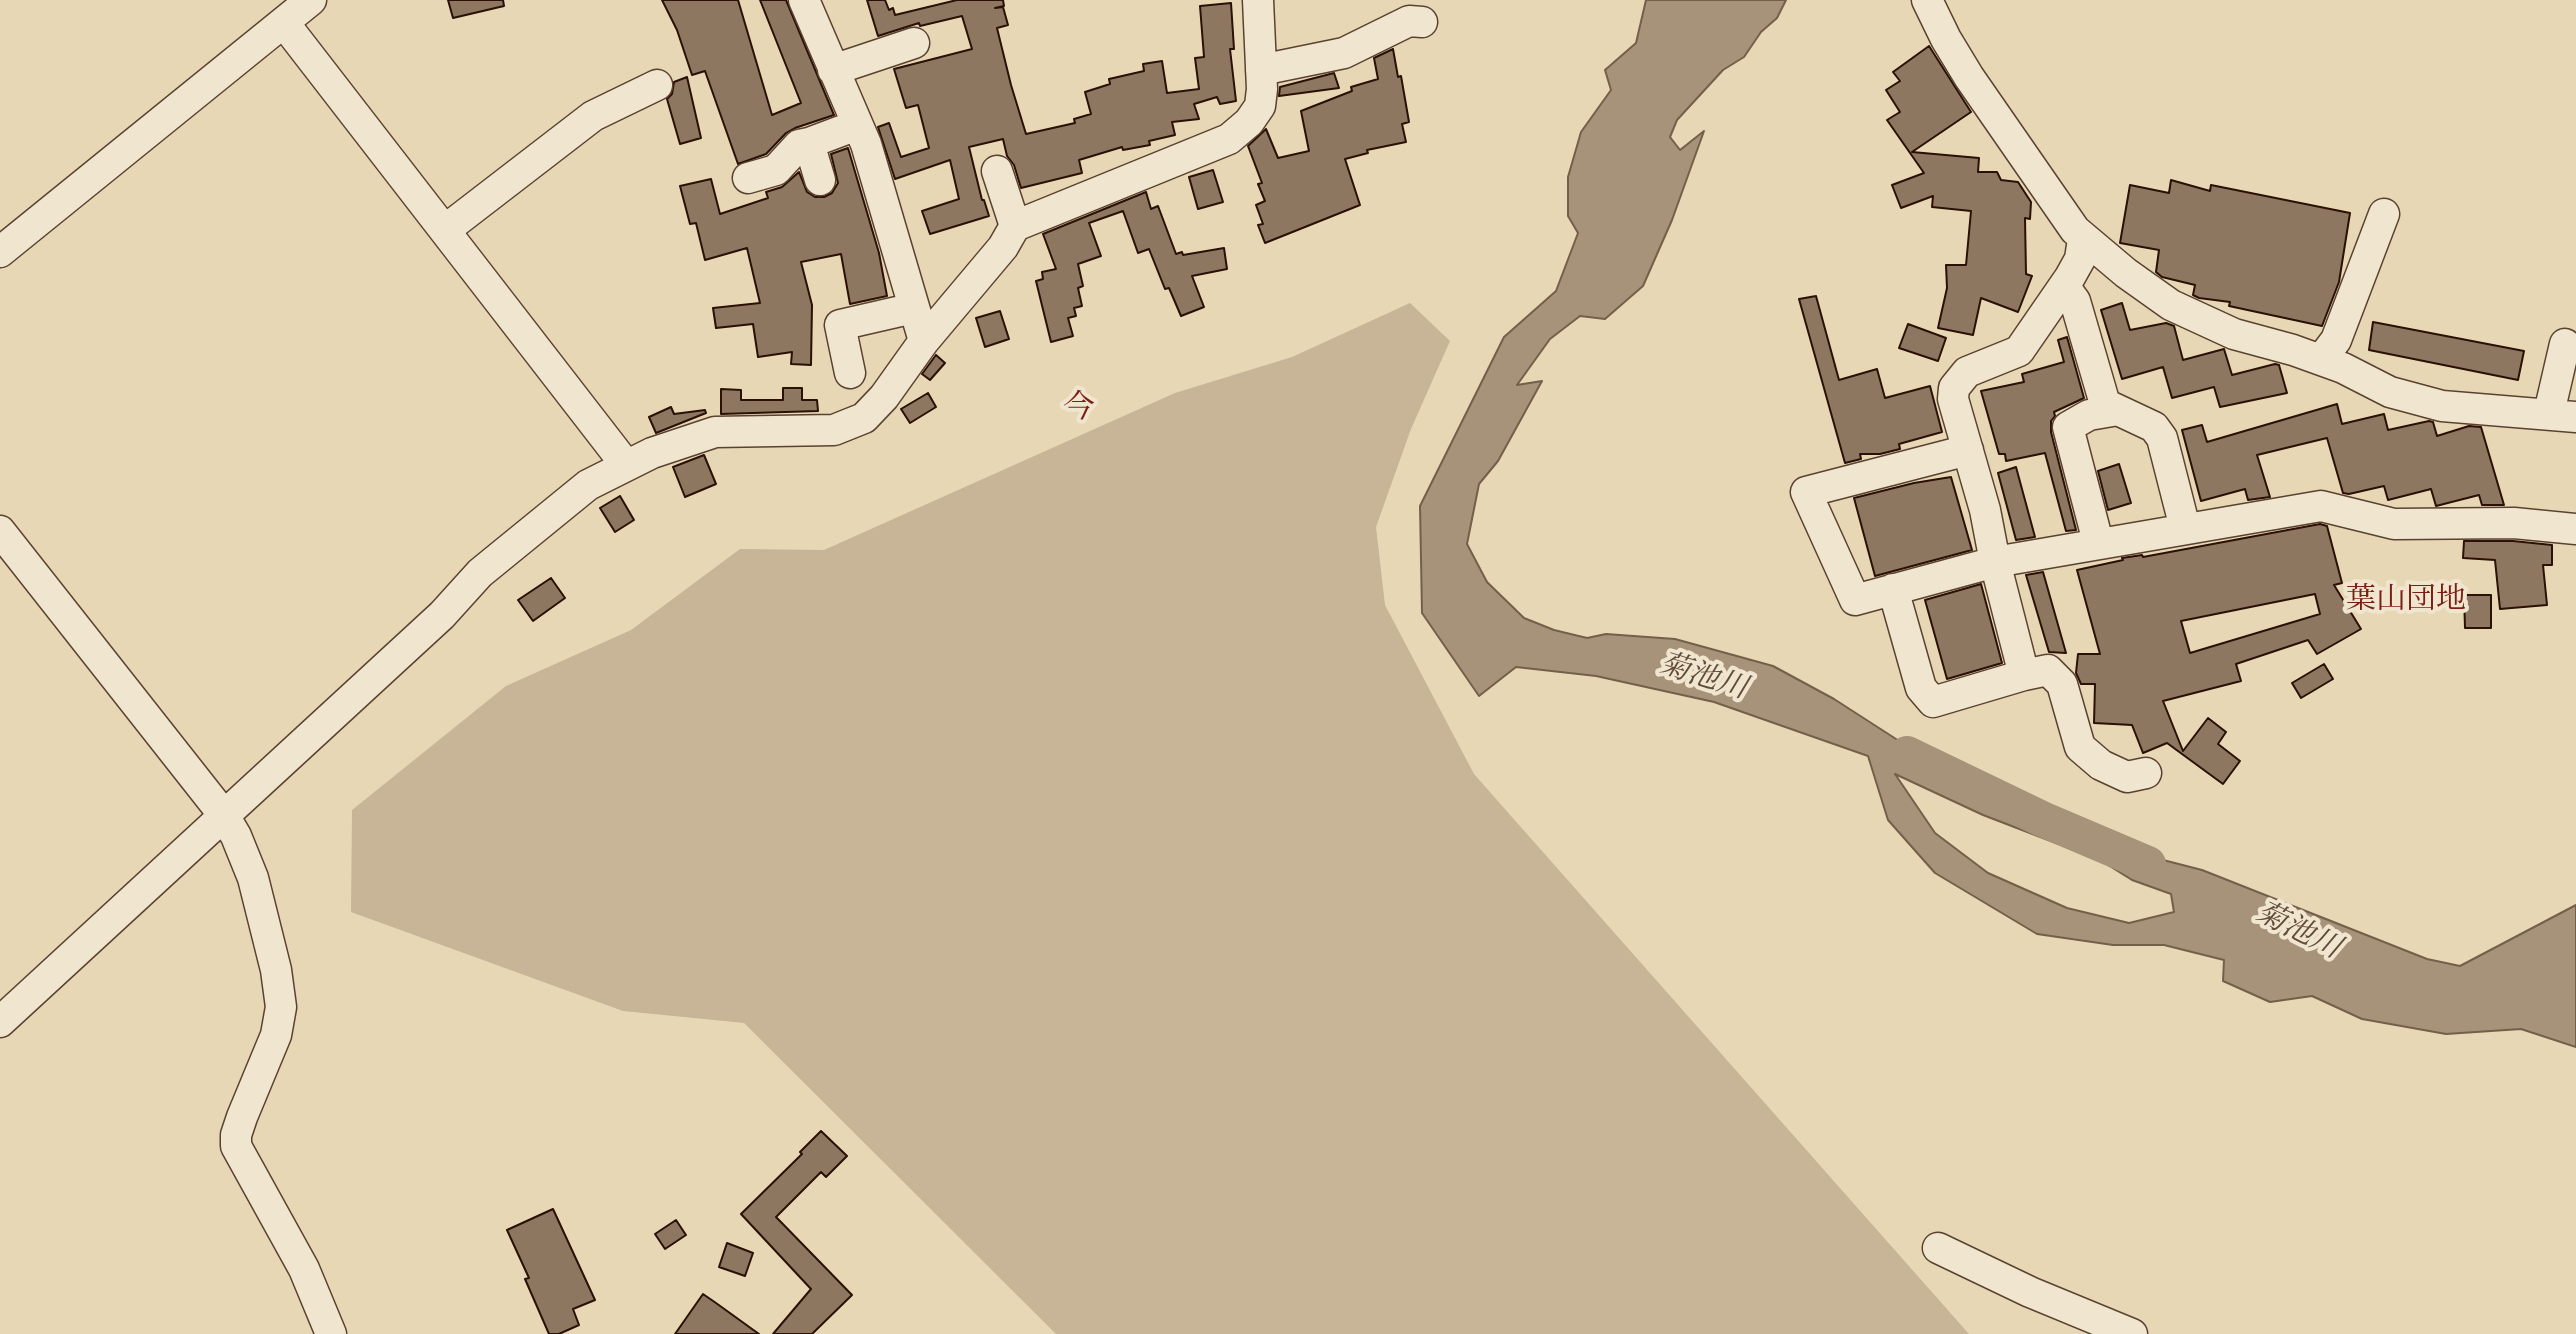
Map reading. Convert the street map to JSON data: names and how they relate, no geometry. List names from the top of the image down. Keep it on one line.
{"districts":["今","葉山団地"],"water":["菊池川"]}
